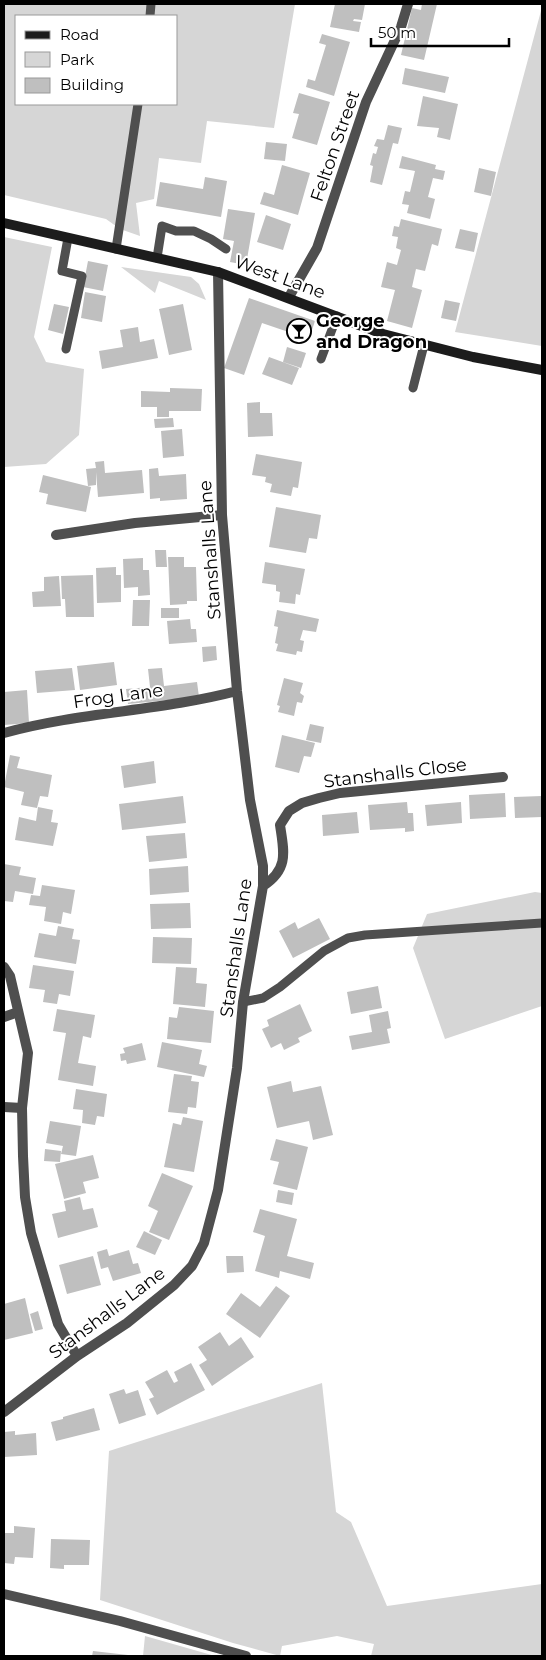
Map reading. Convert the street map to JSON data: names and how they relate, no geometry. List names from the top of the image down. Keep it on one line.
{"streets":{"street":["Felton Street","West Lane","Stanshalls Lane","Frog Lane","Stanshalls Close"]},"crossings":[["Felton Street","West Lane"],["West Lane","Stanshalls Lane"],["Stanshalls Lane","Frog Lane"],["Stanshalls Lane","Stanshalls Close"]],"places":{"bar":["George and Dragon"]},"legend":["Road","Park","Building"],"scale_bar":"50 m"}
